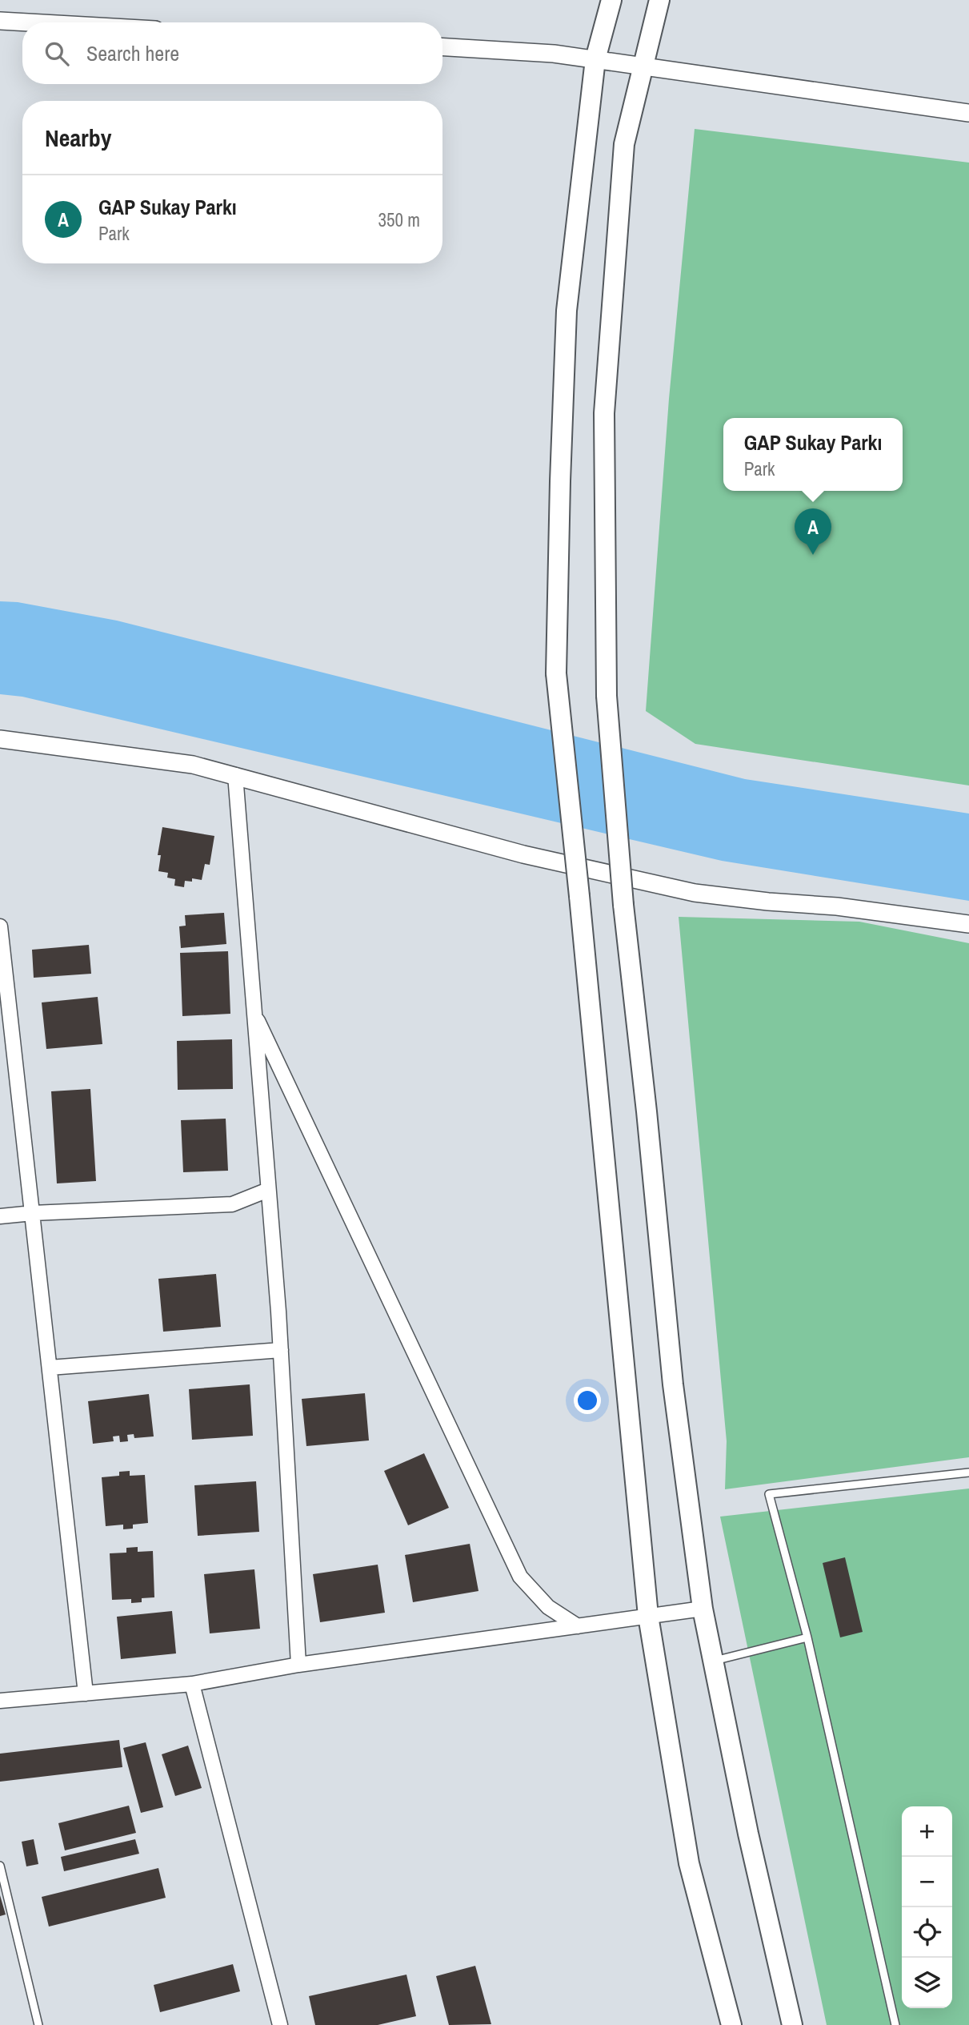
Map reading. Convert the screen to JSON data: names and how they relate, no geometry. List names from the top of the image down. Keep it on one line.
{"page":{"search":"Search here","heading":"Nearby","list":[{"mark":"A","name":"GAP Sukay Parkı","note":"Park","value":"350 m"}],"popup":["GAP Sukay Parkı","Park"],"pins":"A","map_buttons":["+","−"]}}
